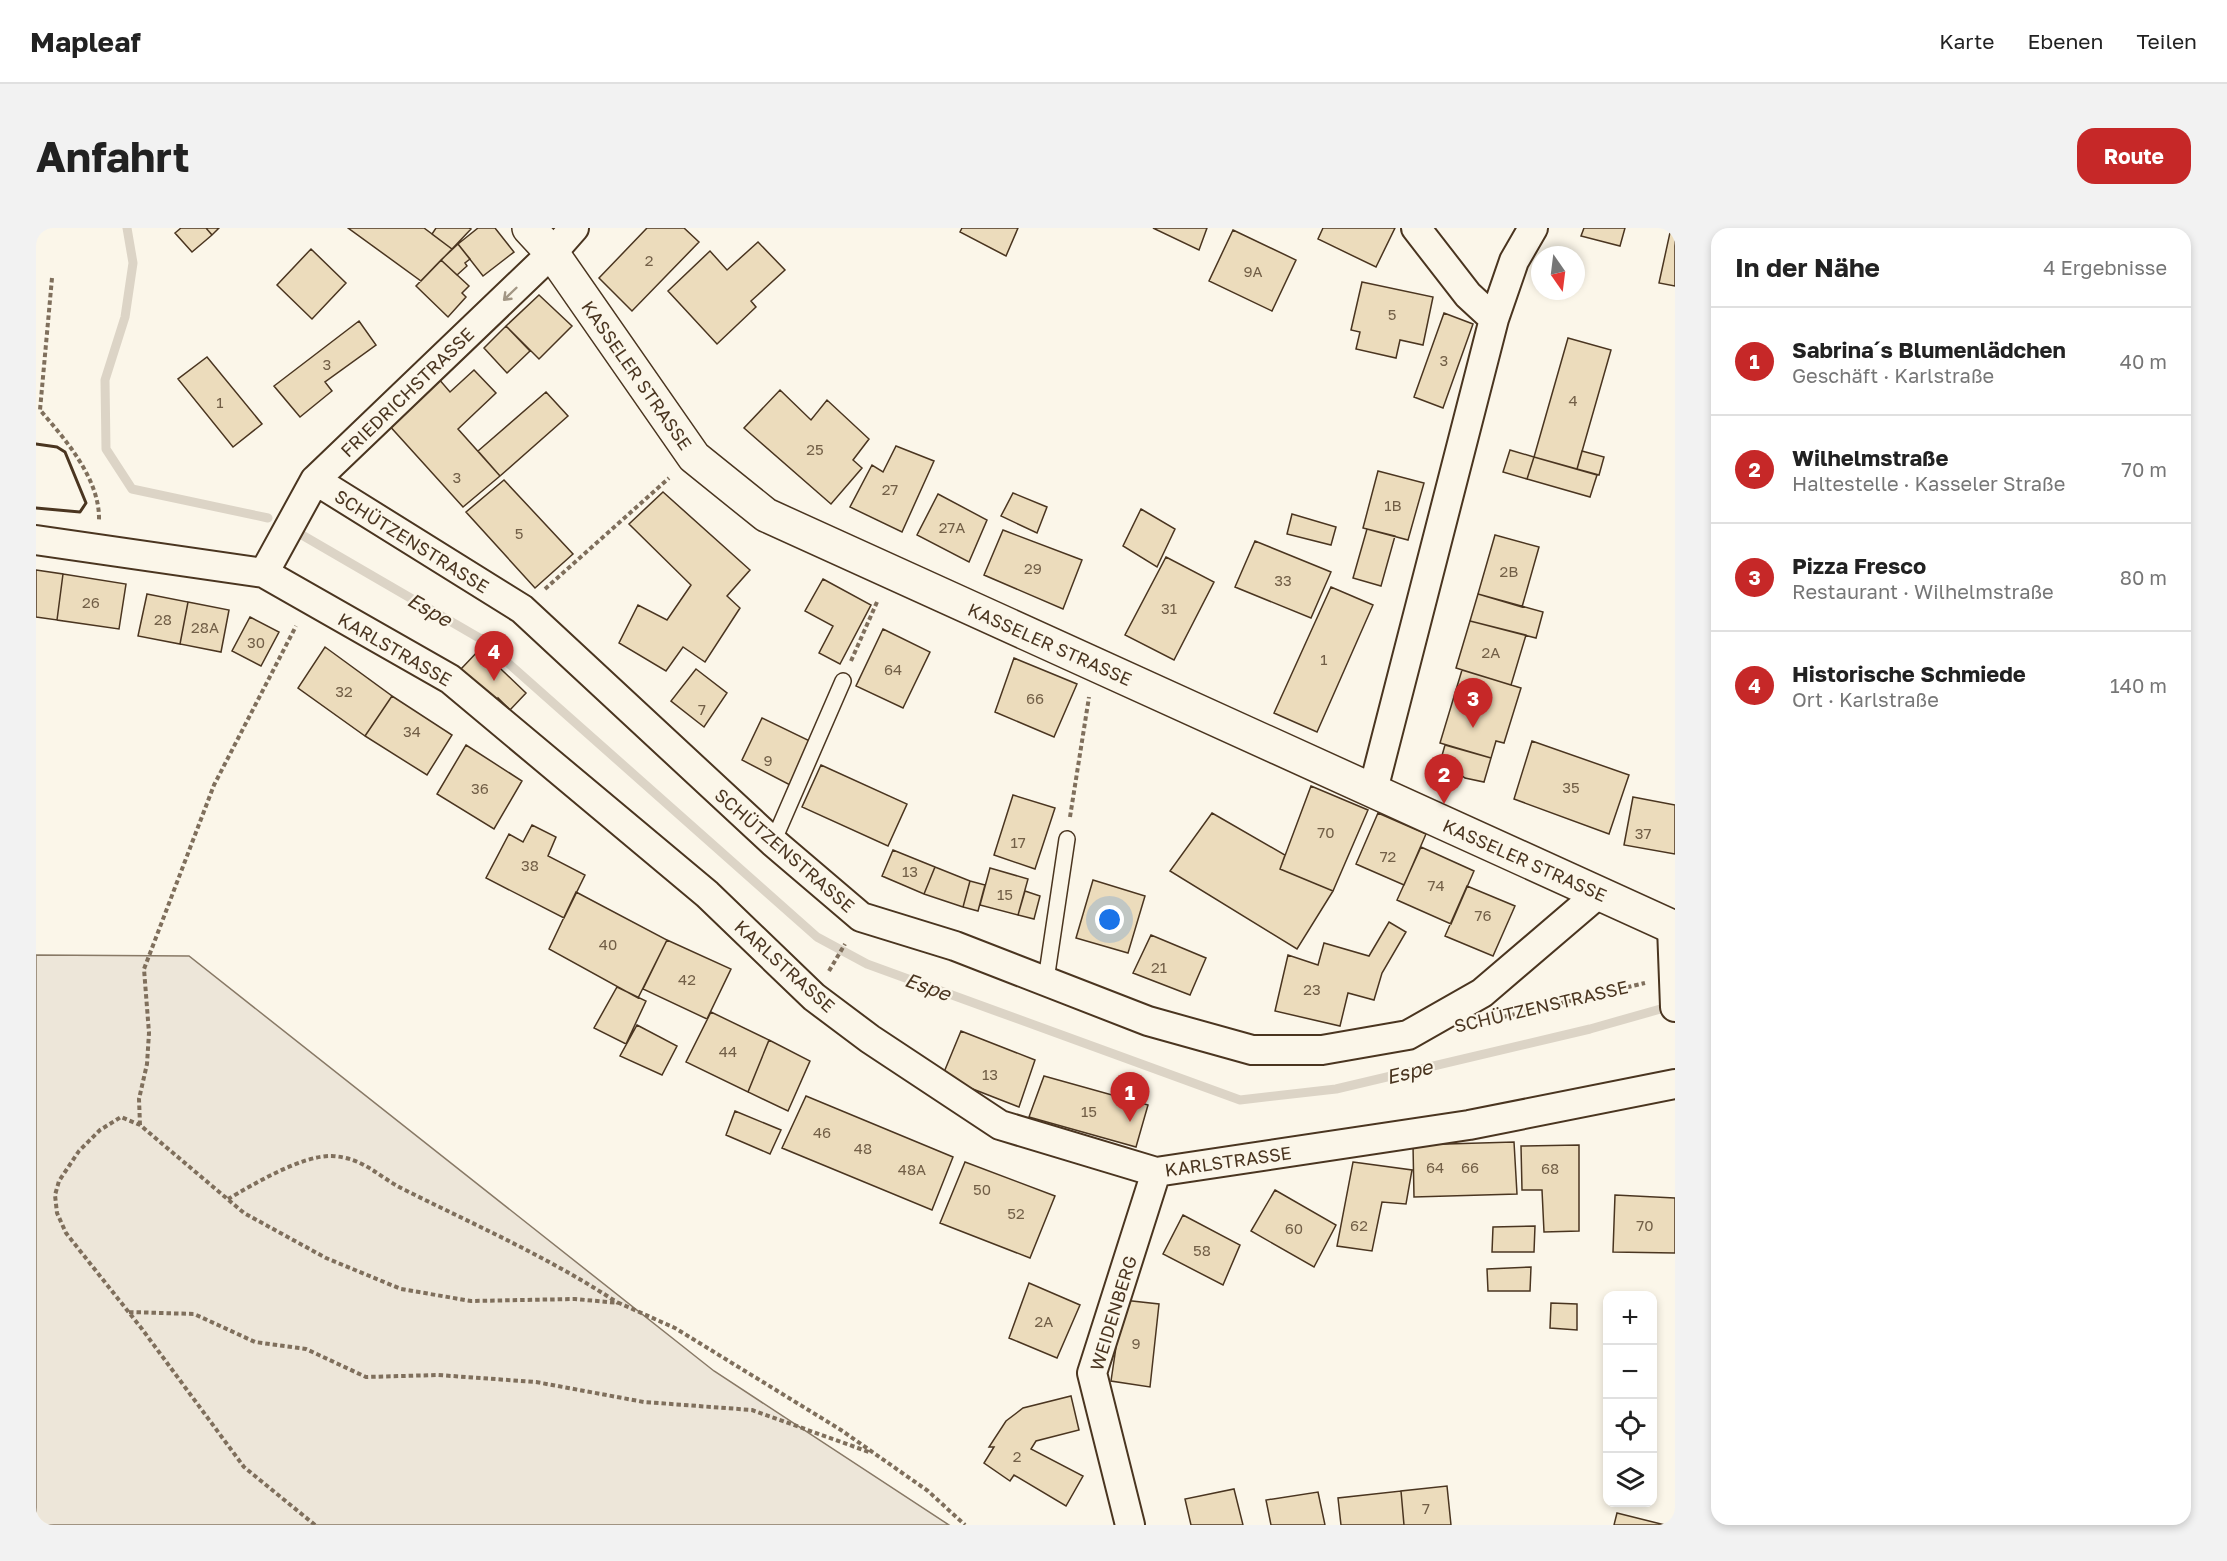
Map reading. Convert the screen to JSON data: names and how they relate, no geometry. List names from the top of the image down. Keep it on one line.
{"streets":{"street":["KASSELER STRASSE","FRIEDRICHSTRASSE","SCHÜTZENSTRASSE","KARLSTRASSE","WEIDENBERG"]},"crossings":[["KASSELER STRASSE","FRIEDRICHSTRASSE"],["KASSELER STRASSE","SCHÜTZENSTRASSE"],["FRIEDRICHSTRASSE","SCHÜTZENSTRASSE"],["FRIEDRICHSTRASSE","KARLSTRASSE"],["KARLSTRASSE","WEIDENBERG"]],"one_way":["FRIEDRICHSTRASSE"],"water":["Espe"],"house_numbers":["2","9A","5","3","3","4","1","25","3","27","1B","27A","5","29","2B","33","26","31","28","28A","30","2A","1","64","32","66","7","34","9","35","36","70","37","17","72","38","13","74","15","76","40","21","42","23","44","13","15","46","48","64","66","68","48A","50","52","62","70","60","58","2A","9","2","7"],"north":"bottom","page":{"header":"Mapleaf","nav":["Karte","Ebenen","Teilen"],"buttons":"Route","title":"Anfahrt","heading":["In der Nähe","4 Ergebnisse"],"list":[{"mark":"1","name":"Sabrina´s Blumenlädchen","note":"Geschäft · Karlstraße","value":"40 m"},{"mark":"2","name":"Wilhelmstraße","note":"Haltestelle · Kasseler Straße","value":"70 m"},{"mark":"3","name":"Pizza Fresco","note":"Restaurant · Wilhelmstraße","value":"80 m"},{"mark":"4","name":"Historische Schmiede","note":"Ort · Karlstraße","value":"140 m"}],"pins":["4","3","2","1"],"map_buttons":["+","−"]}}
